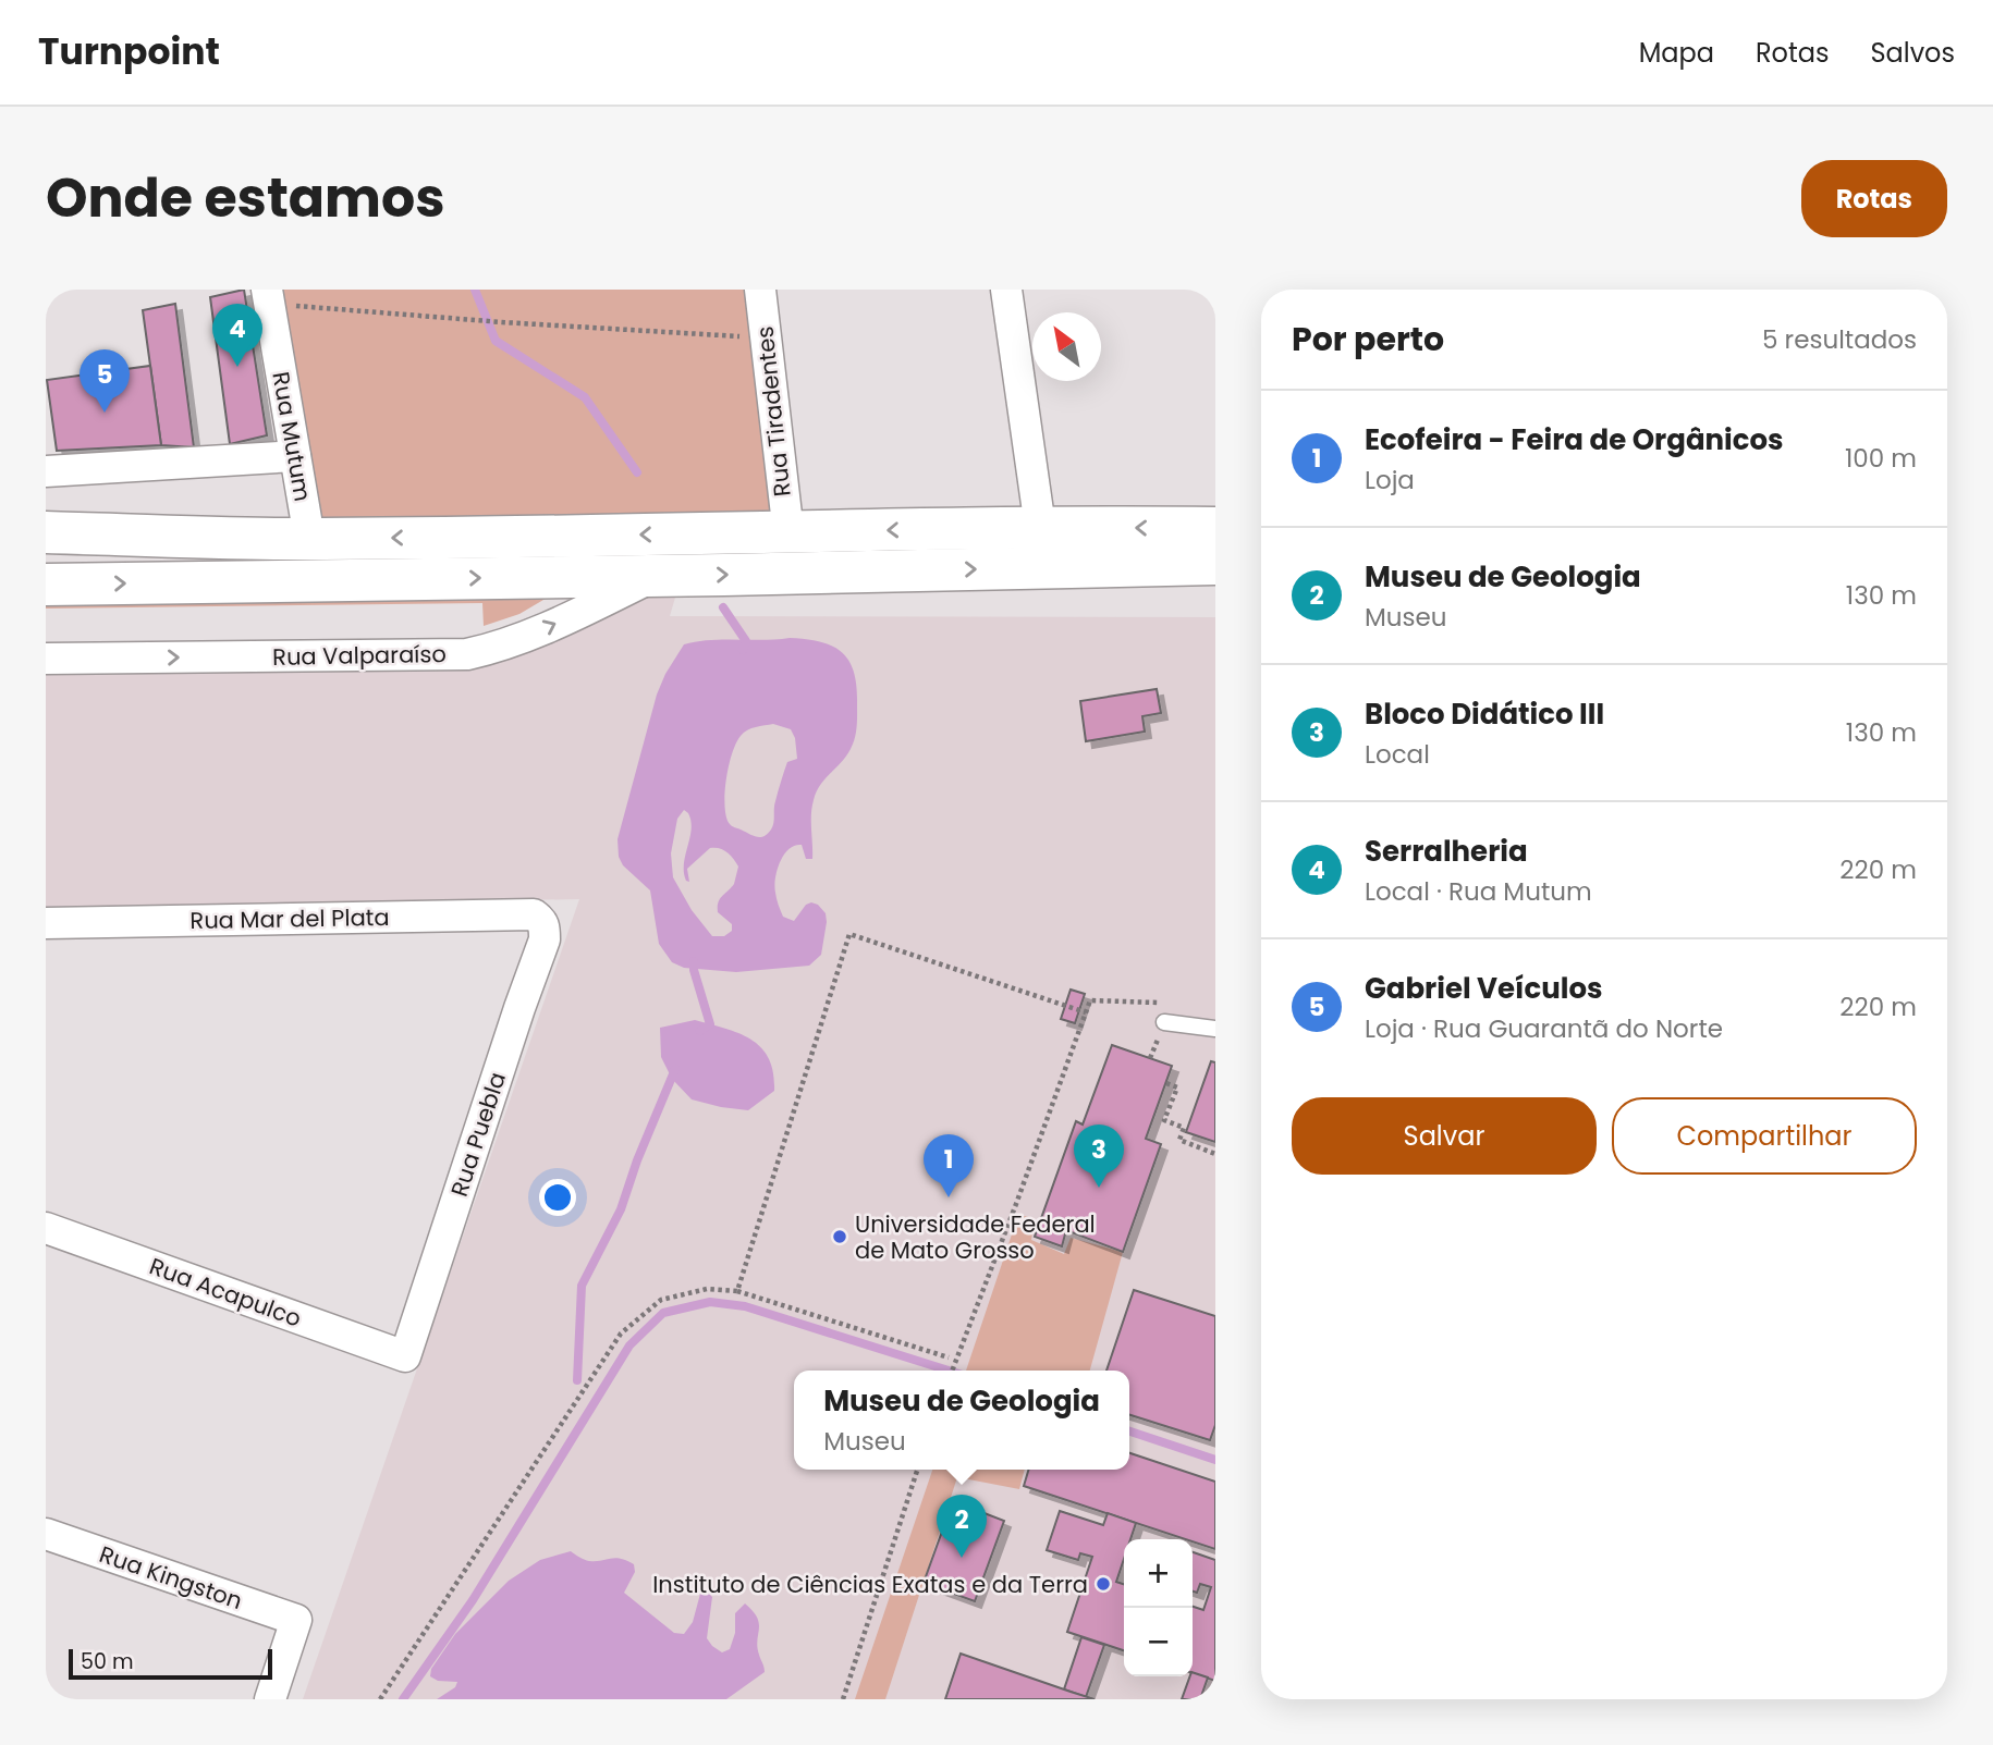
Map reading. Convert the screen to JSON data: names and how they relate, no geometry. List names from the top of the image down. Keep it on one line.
{"streets":{"street":["Rua Tiradentes","Rua Mutum","Rua Valparaíso","Rua Mar del Plata","Rua Puebla","Rua Acapulco","Rua Kingston"]},"crossings":[["Rua Mar del Plata","Rua Puebla"],["Rua Puebla","Rua Acapulco"]],"places":["Universidade Federal de Mato Grosso","Instituto de Ciências Exatas e da Terra"],"scale_bar":"50 m","north":"top left","page":{"header":"Turnpoint","nav":["Mapa","Rotas","Salvos"],"title":"Onde estamos","buttons":["Rotas",["Salvar","Compartilhar"]],"heading":["Por perto","5 resultados"],"pins":["4","5","3","1","2"],"list":[{"mark":"1","name":"Ecofeira - Feira de Orgânicos","note":"Loja","value":"100 m"},{"mark":"2","name":"Museu de Geologia","note":"Museu","value":"130 m"},{"mark":"3","name":"Bloco Didático III","note":"Local","value":"130 m"},{"mark":"4","name":"Serralheria","note":"Local · Rua Mutum","value":"220 m"},{"mark":"5","name":"Gabriel Veículos","note":"Loja · Rua Guarantã do Norte","value":"220 m"}],"popup":["Museu de Geologia","Museu"],"map_buttons":["+","−"],"scale":"50 m"}}
